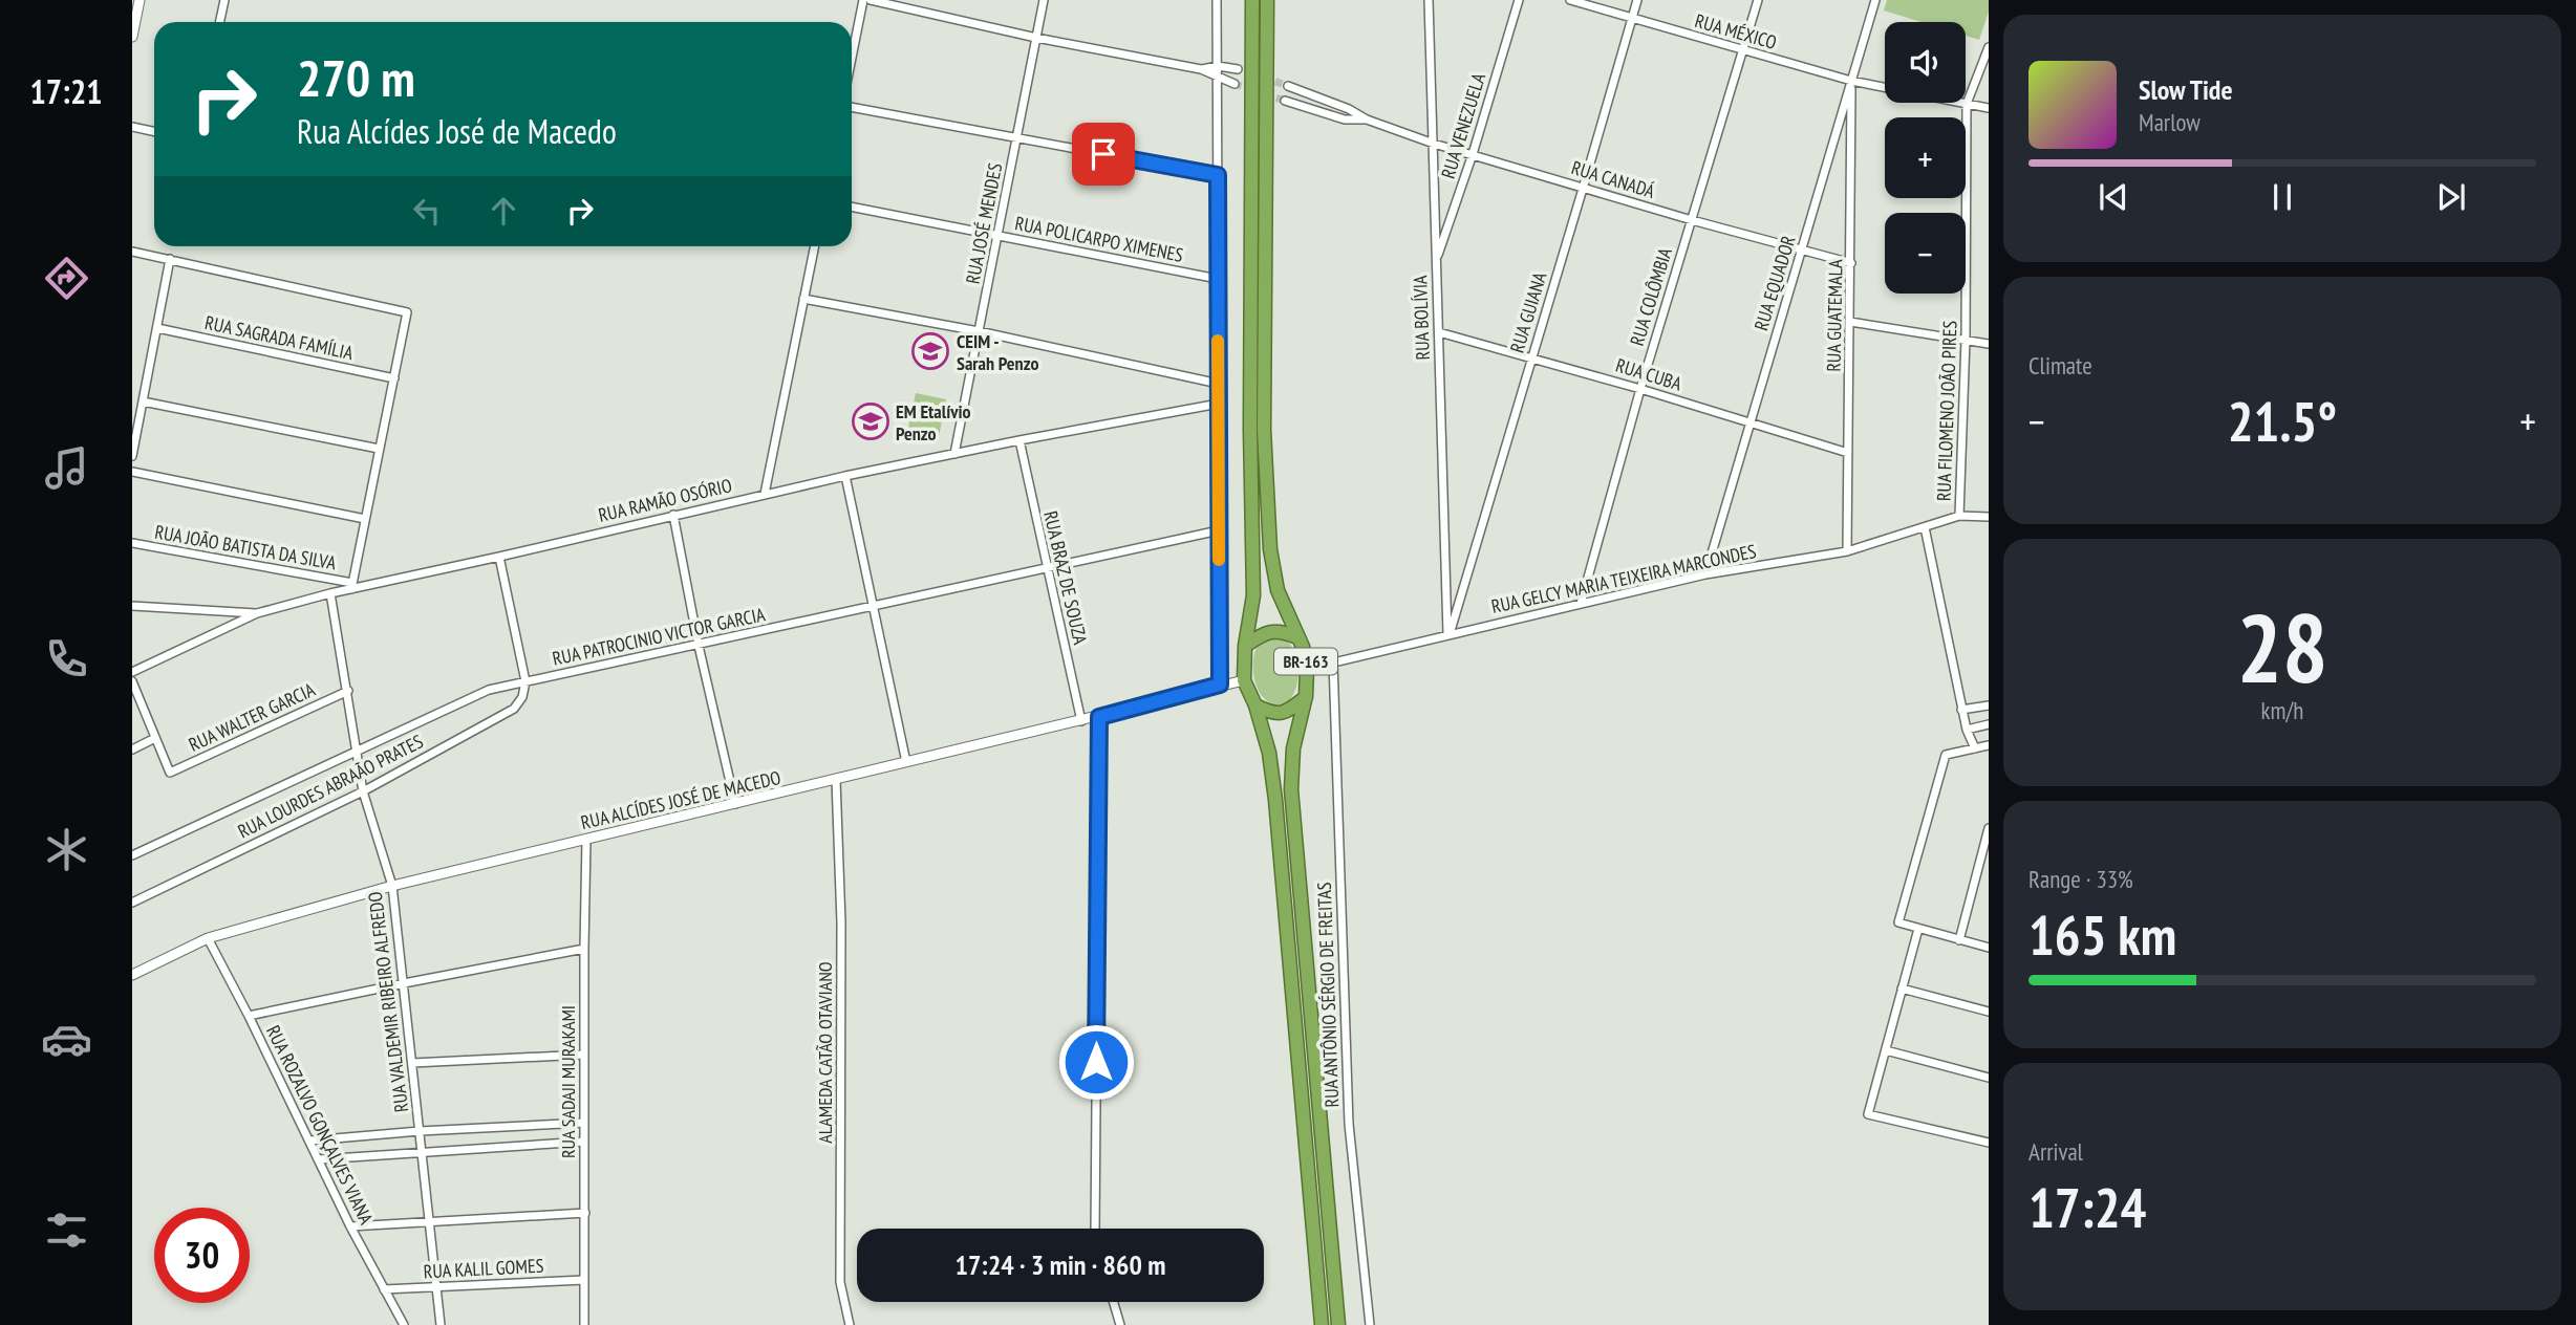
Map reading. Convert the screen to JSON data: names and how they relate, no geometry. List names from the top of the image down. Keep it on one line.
{"streets":{"highway":["BR-163"],"street":["RUA MÉXICO","RUA VENEZUELA","RUA CANADÁ","RUA JOSÉ MENDES","RUA POLICARPO XIMENES","RUA EQUADOR","RUA COLÔMBIA","RUA GUIANA","RUA GUATEMALA","RUA BOLÍVIA","RUA SAGRADA FAMÍLIA","RUA CUBA","RUA FILOMENO JOÃO PIRES","RUA RAMÃO OSÓRIO","RUA JOÃO BATISTA DA SILVA","RUA BRAZ DE SOUZA","RUA GELCY MARIA TEIXEIRA MARCONDES","RUA PATROCINIO VICTOR GARCIA","RUA WALTER GARCIA","RUA LOURDES ABRAÃO PRATES","RUA ALCÍDES JOSÉ DE MACEDO","RUA ANTÔNIO SÉRGIO DE FREITAS","RUA VALDEMIR RIBEIRO ALFREDO","ALAMEDA CATÃO OTAVIANO","RUA SADAJI MURAKAMI","RUA ROZALVO GONÇALVES VIANA","RUA KALIL GOMES"]},"crossings":[["RUA MÉXICO","RUA EQUADOR"],["RUA MÉXICO","RUA COLÔMBIA"],["RUA MÉXICO","RUA GUIANA"],["RUA MÉXICO","RUA GUATEMALA"],["RUA MÉXICO","RUA FILOMENO JOÃO PIRES"],["RUA VENEZUELA","RUA CANADÁ"],["RUA VENEZUELA","RUA BOLÍVIA"],["RUA CANADÁ","RUA EQUADOR"],["RUA CANADÁ","RUA COLÔMBIA"],["RUA CANADÁ","RUA GUIANA"],["RUA CANADÁ","RUA GUATEMALA"],["RUA CANADÁ","RUA BOLÍVIA"],["RUA JOSÉ MENDES","RUA POLICARPO XIMENES"],["RUA JOSÉ MENDES","RUA RAMÃO OSÓRIO"],["RUA EQUADOR","RUA GUATEMALA"],["RUA EQUADOR","RUA CUBA"],["RUA EQUADOR","RUA GELCY MARIA TEIXEIRA MARCONDES"],["RUA COLÔMBIA","RUA CUBA"],["RUA COLÔMBIA","RUA GELCY MARIA TEIXEIRA MARCONDES"],["RUA GUIANA","RUA BOLÍVIA"],["RUA GUIANA","RUA CUBA"],["RUA GUIANA","RUA GELCY MARIA TEIXEIRA MARCONDES"],["RUA GUATEMALA","RUA CUBA"],["RUA GUATEMALA","RUA GELCY MARIA TEIXEIRA MARCONDES"],["RUA BOLÍVIA","RUA CUBA"],["RUA BOLÍVIA","RUA GELCY MARIA TEIXEIRA MARCONDES"],["RUA FILOMENO JOÃO PIRES","RUA GELCY MARIA TEIXEIRA MARCONDES"],["RUA RAMÃO OSÓRIO","RUA JOÃO BATISTA DA SILVA"],["RUA RAMÃO OSÓRIO","RUA BRAZ DE SOUZA"],["RUA RAMÃO OSÓRIO","RUA VALDEMIR RIBEIRO ALFREDO"],["RUA BRAZ DE SOUZA","RUA PATROCINIO VICTOR GARCIA"],["RUA BRAZ DE SOUZA","RUA ALCÍDES JOSÉ DE MACEDO"],["RUA GELCY MARIA TEIXEIRA MARCONDES","BR-163"],["RUA GELCY MARIA TEIXEIRA MARCONDES","RUA ALCÍDES JOSÉ DE MACEDO"],["RUA GELCY MARIA TEIXEIRA MARCONDES","RUA ANTÔNIO SÉRGIO DE FREITAS"],["RUA PATROCINIO VICTOR GARCIA","RUA LOURDES ABRAÃO PRATES"],["RUA PATROCINIO VICTOR GARCIA","RUA VALDEMIR RIBEIRO ALFREDO"],["BR-163","RUA ALCÍDES JOSÉ DE MACEDO"],["RUA WALTER GARCIA","RUA VALDEMIR RIBEIRO ALFREDO"],["RUA LOURDES ABRAÃO PRATES","RUA VALDEMIR RIBEIRO ALFREDO"],["RUA ALCÍDES JOSÉ DE MACEDO","RUA VALDEMIR RIBEIRO ALFREDO"],["RUA ALCÍDES JOSÉ DE MACEDO","ALAMEDA CATÃO OTAVIANO"],["RUA ALCÍDES JOSÉ DE MACEDO","RUA SADAJI MURAKAMI"],["RUA ALCÍDES JOSÉ DE MACEDO","RUA ROZALVO GONÇALVES VIANA"],["RUA VALDEMIR RIBEIRO ALFREDO","RUA KALIL GOMES"],["RUA SADAJI MURAKAMI","RUA KALIL GOMES"],["RUA ROZALVO GONÇALVES VIANA","RUA KALIL GOMES"]],"places":{"school or university":["CEIM - Sarah Penzo","EM Etalívio Penzo"]},"page":{"tabs":"17:21","map_buttons":["+","−"],"turn":["270 m","Rua Alcídes José de Macedo"],"song":["Slow Tide","Marlow"],"tile":["Climate",["28","km/h"],["Range · 33%","165 km"],["Arrival","17:24"]],"heat":["−","21.5°","+"],"limit":"30","trip":"17:24 · 3 min · 860 m"}}
